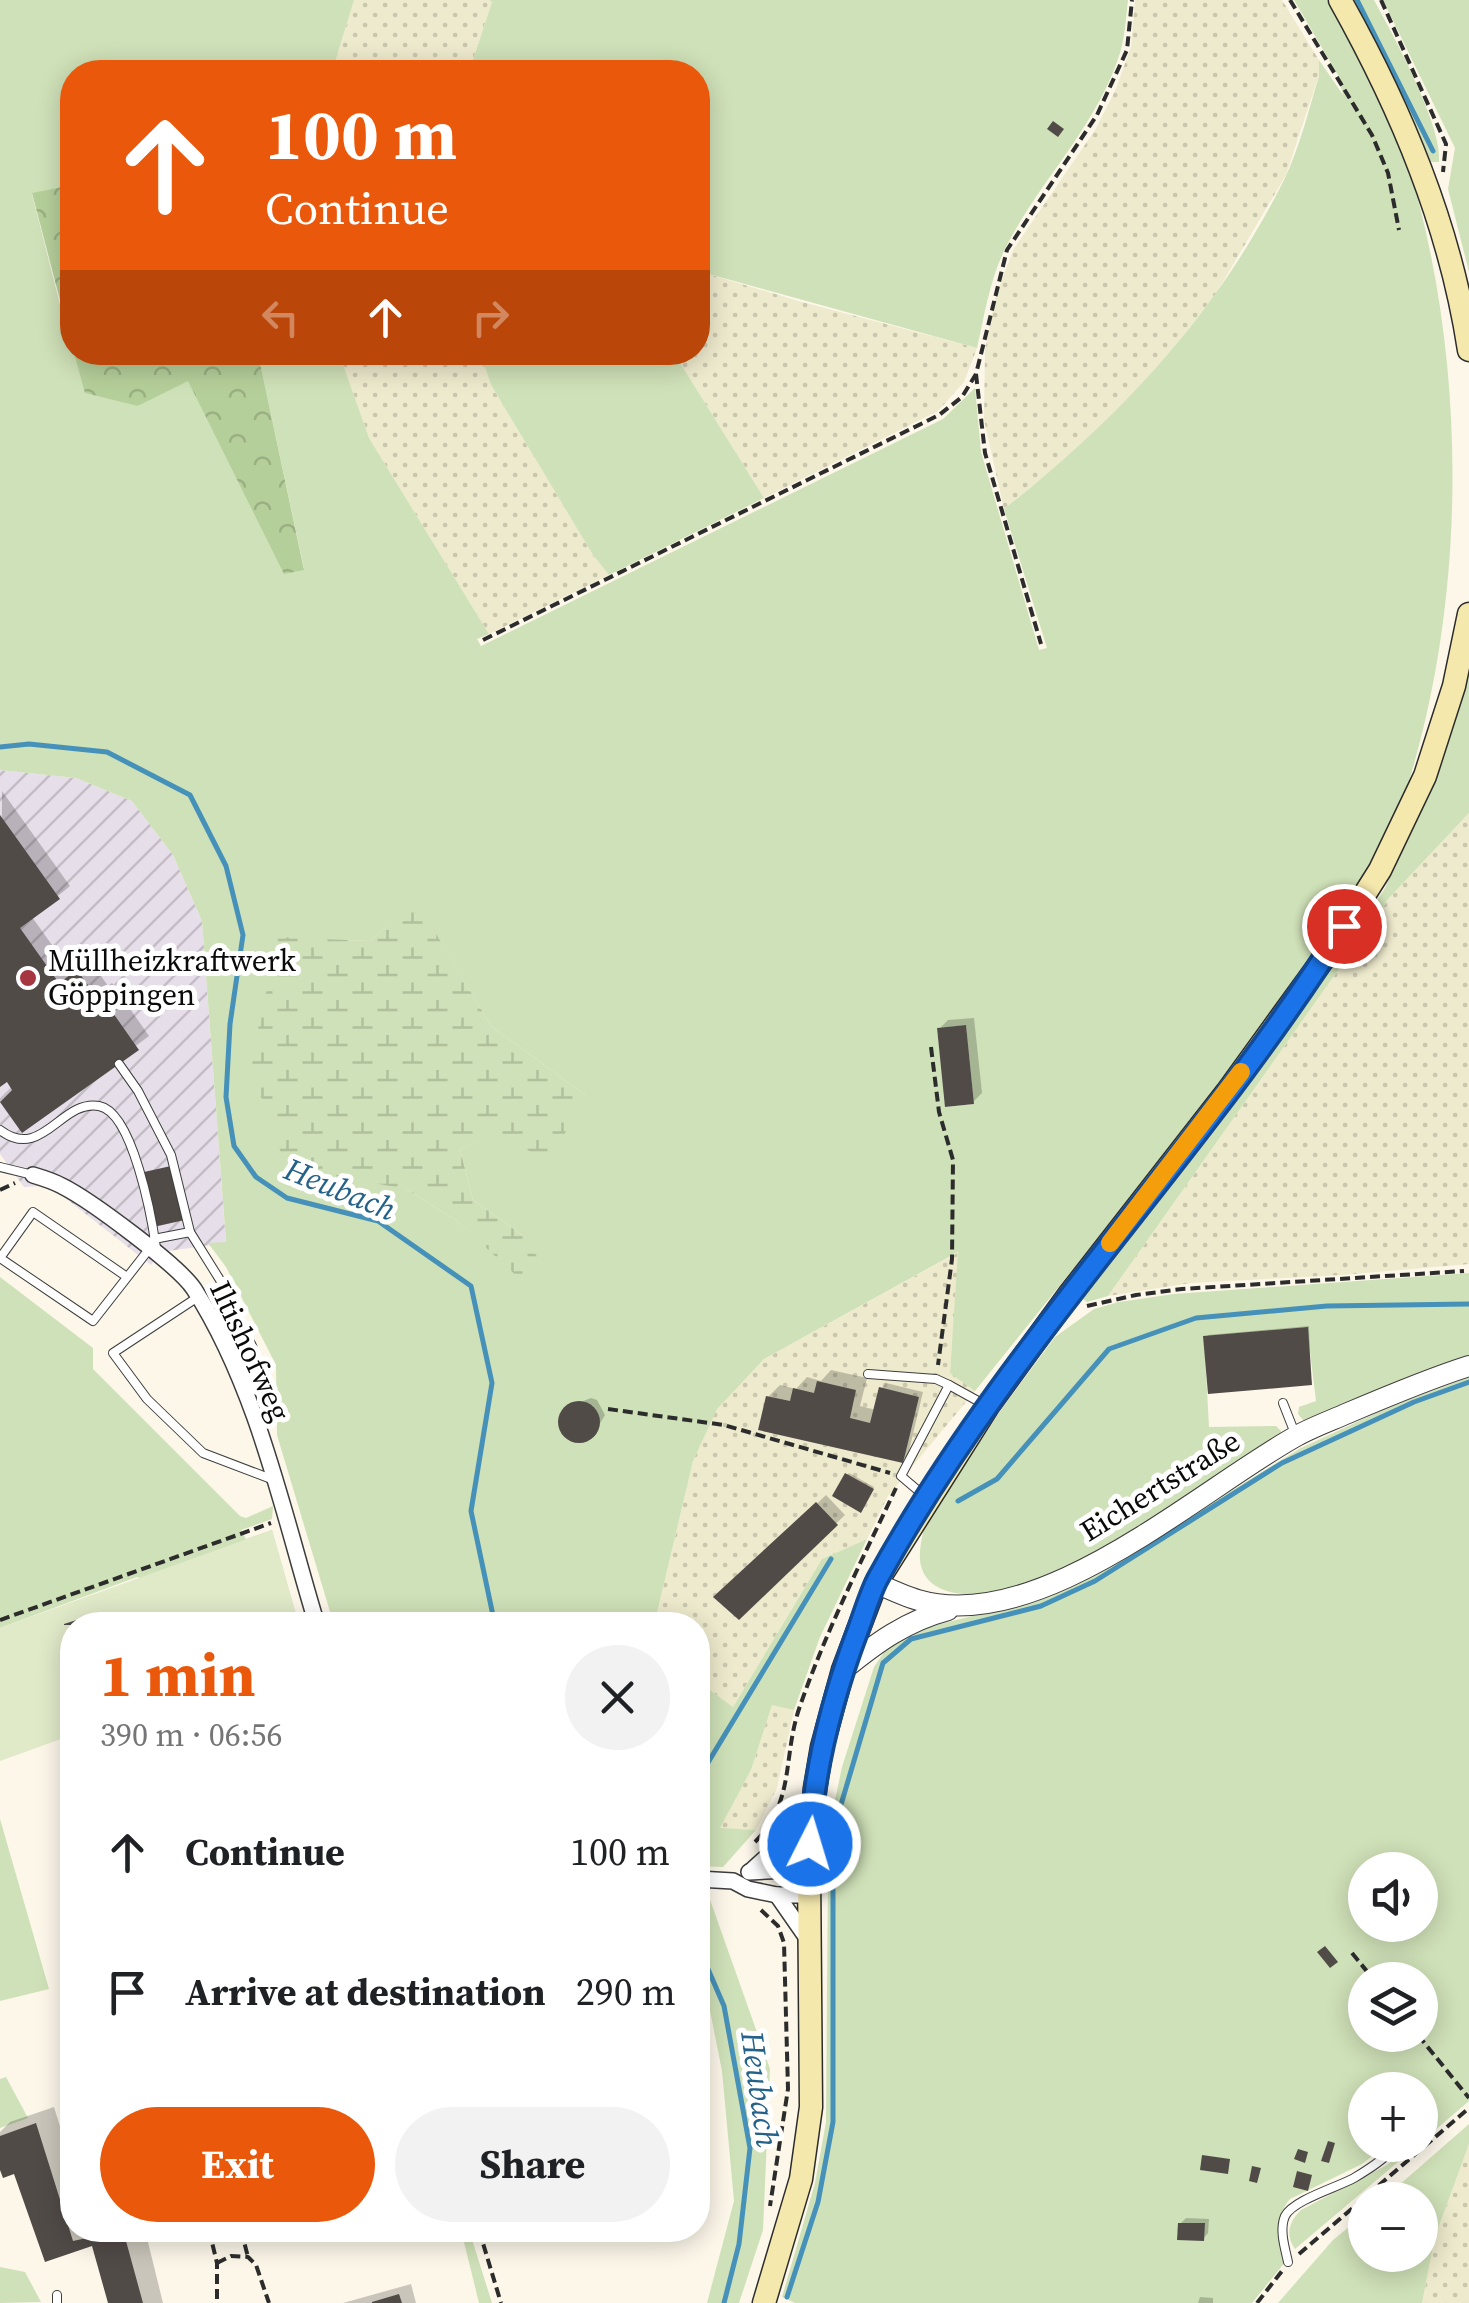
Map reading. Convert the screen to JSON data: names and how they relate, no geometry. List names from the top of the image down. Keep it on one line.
{"streets":{"street":["Iltishofweg","Eichertstraße"]},"water":["Heubach"],"places":["Müllheizkraftwerk Göppingen"],"page":{"turn":["100 m","Continue"],"heading":["1 min","390 m · 06:56"],"list":[{"name":"Continue","value":"100 m"},{"name":"Arrive at destination","value":"290 m"}],"map_buttons":["+","−"],"buttons":["Exit","Share"]}}
